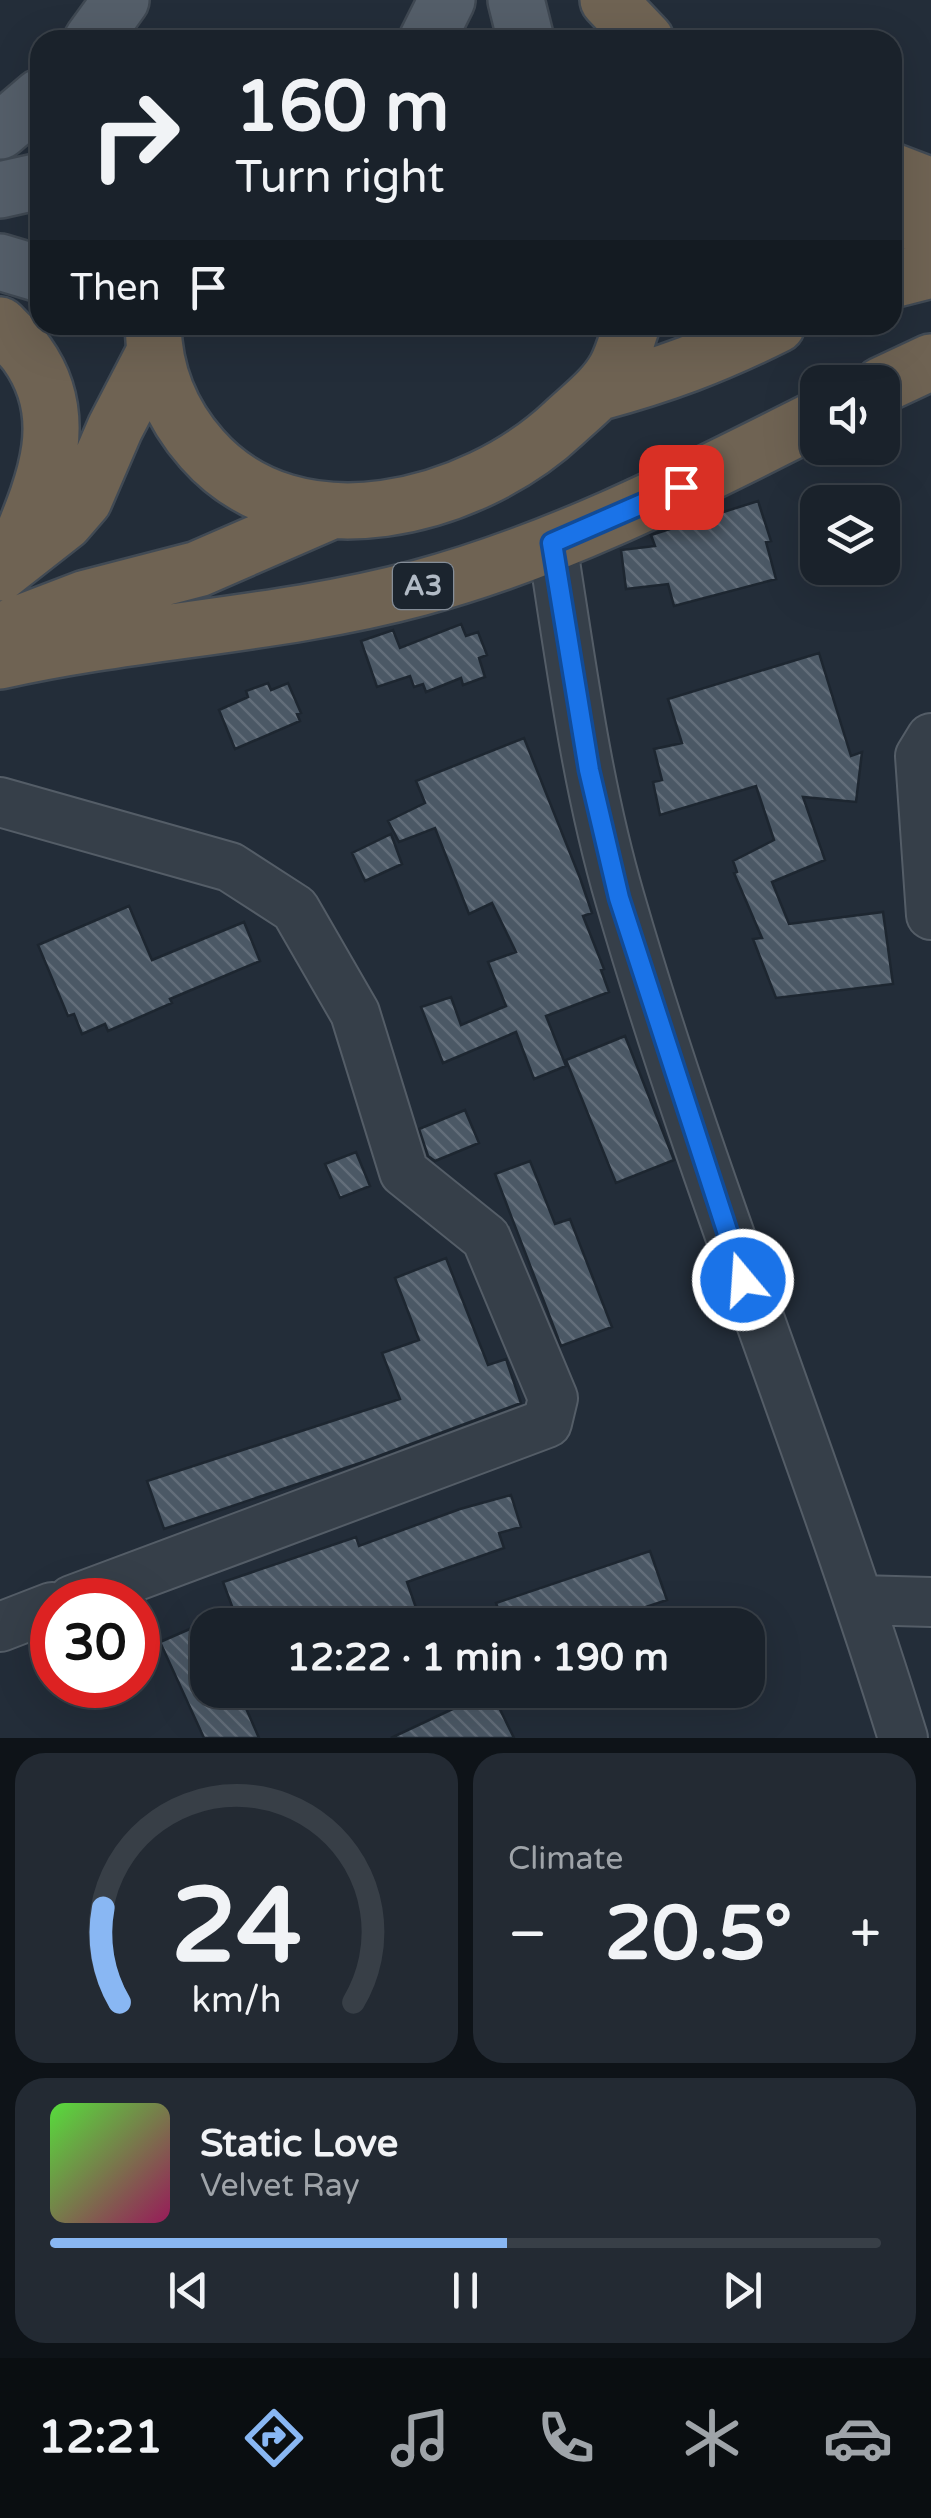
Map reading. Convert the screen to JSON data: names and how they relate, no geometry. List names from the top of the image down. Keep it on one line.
{"streets":{"highway":["A3"]},"page":{"turn":["160 m","Turn right"],"then":"Then","limit":"30","trip":"12:22 · 1 min · 190 m","tile":"Climate","heat":["−","20.5°","+"],"song":["Static Love","Velvet Ray"],"tabs":"12:21","gauge":["24","km/h"]}}
